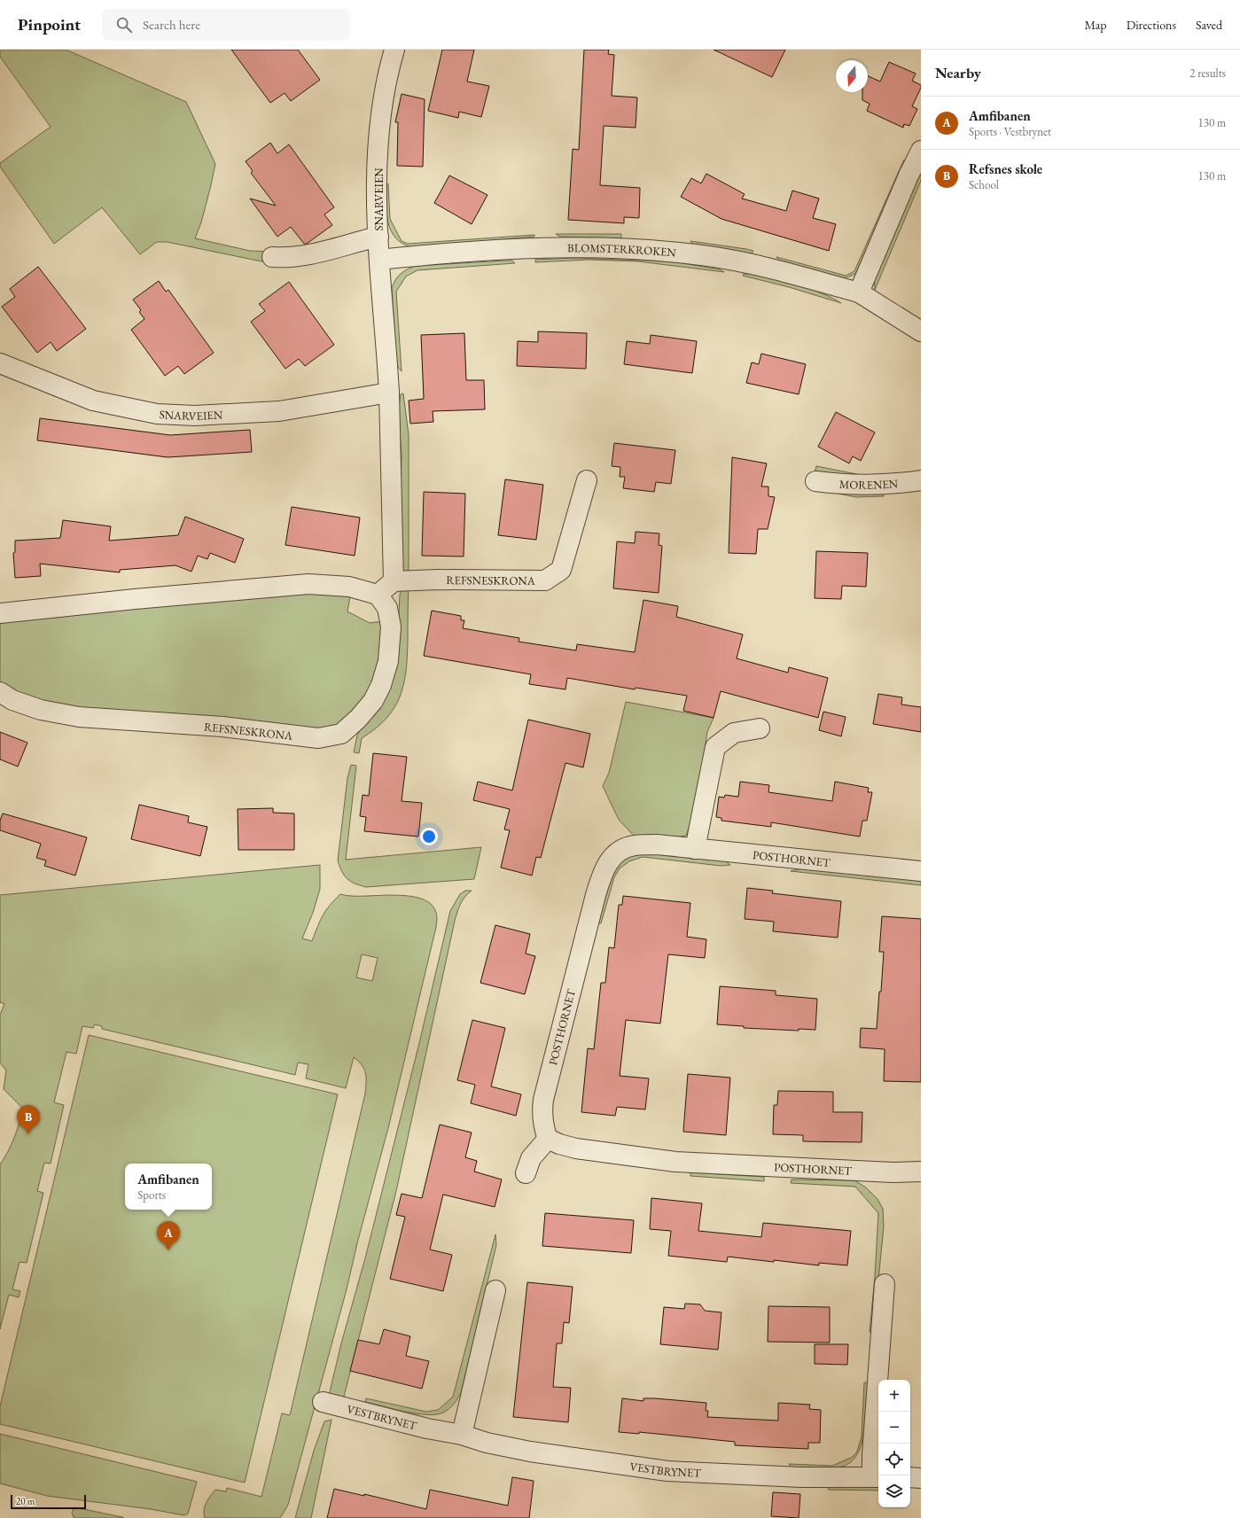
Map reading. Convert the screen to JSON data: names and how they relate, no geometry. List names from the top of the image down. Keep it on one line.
{"streets":{"street":["SNARVEIEN","BLOMSTERKROKEN","MORENEN","REFSNESKRONA","POSTHORNET","VESTBRYNET"]},"crossings":[["SNARVEIEN","BLOMSTERKROKEN"],["SNARVEIEN","REFSNESKRONA"]],"scale_bar":"20 m","north":"bottom","page":{"header":"Pinpoint","search":"Search here","nav":["Map","Directions","Saved"],"heading":["Nearby","2 results"],"list":[{"mark":"A","name":"Amfibanen","note":"Sports · Vestbrynet","value":"130 m"},{"mark":"B","name":"Refsnes skole","note":"School","value":"130 m"}],"pins":["B","A"],"popup":["Amfibanen","Sports"],"map_buttons":["+","−"],"scale":"20 m"}}
